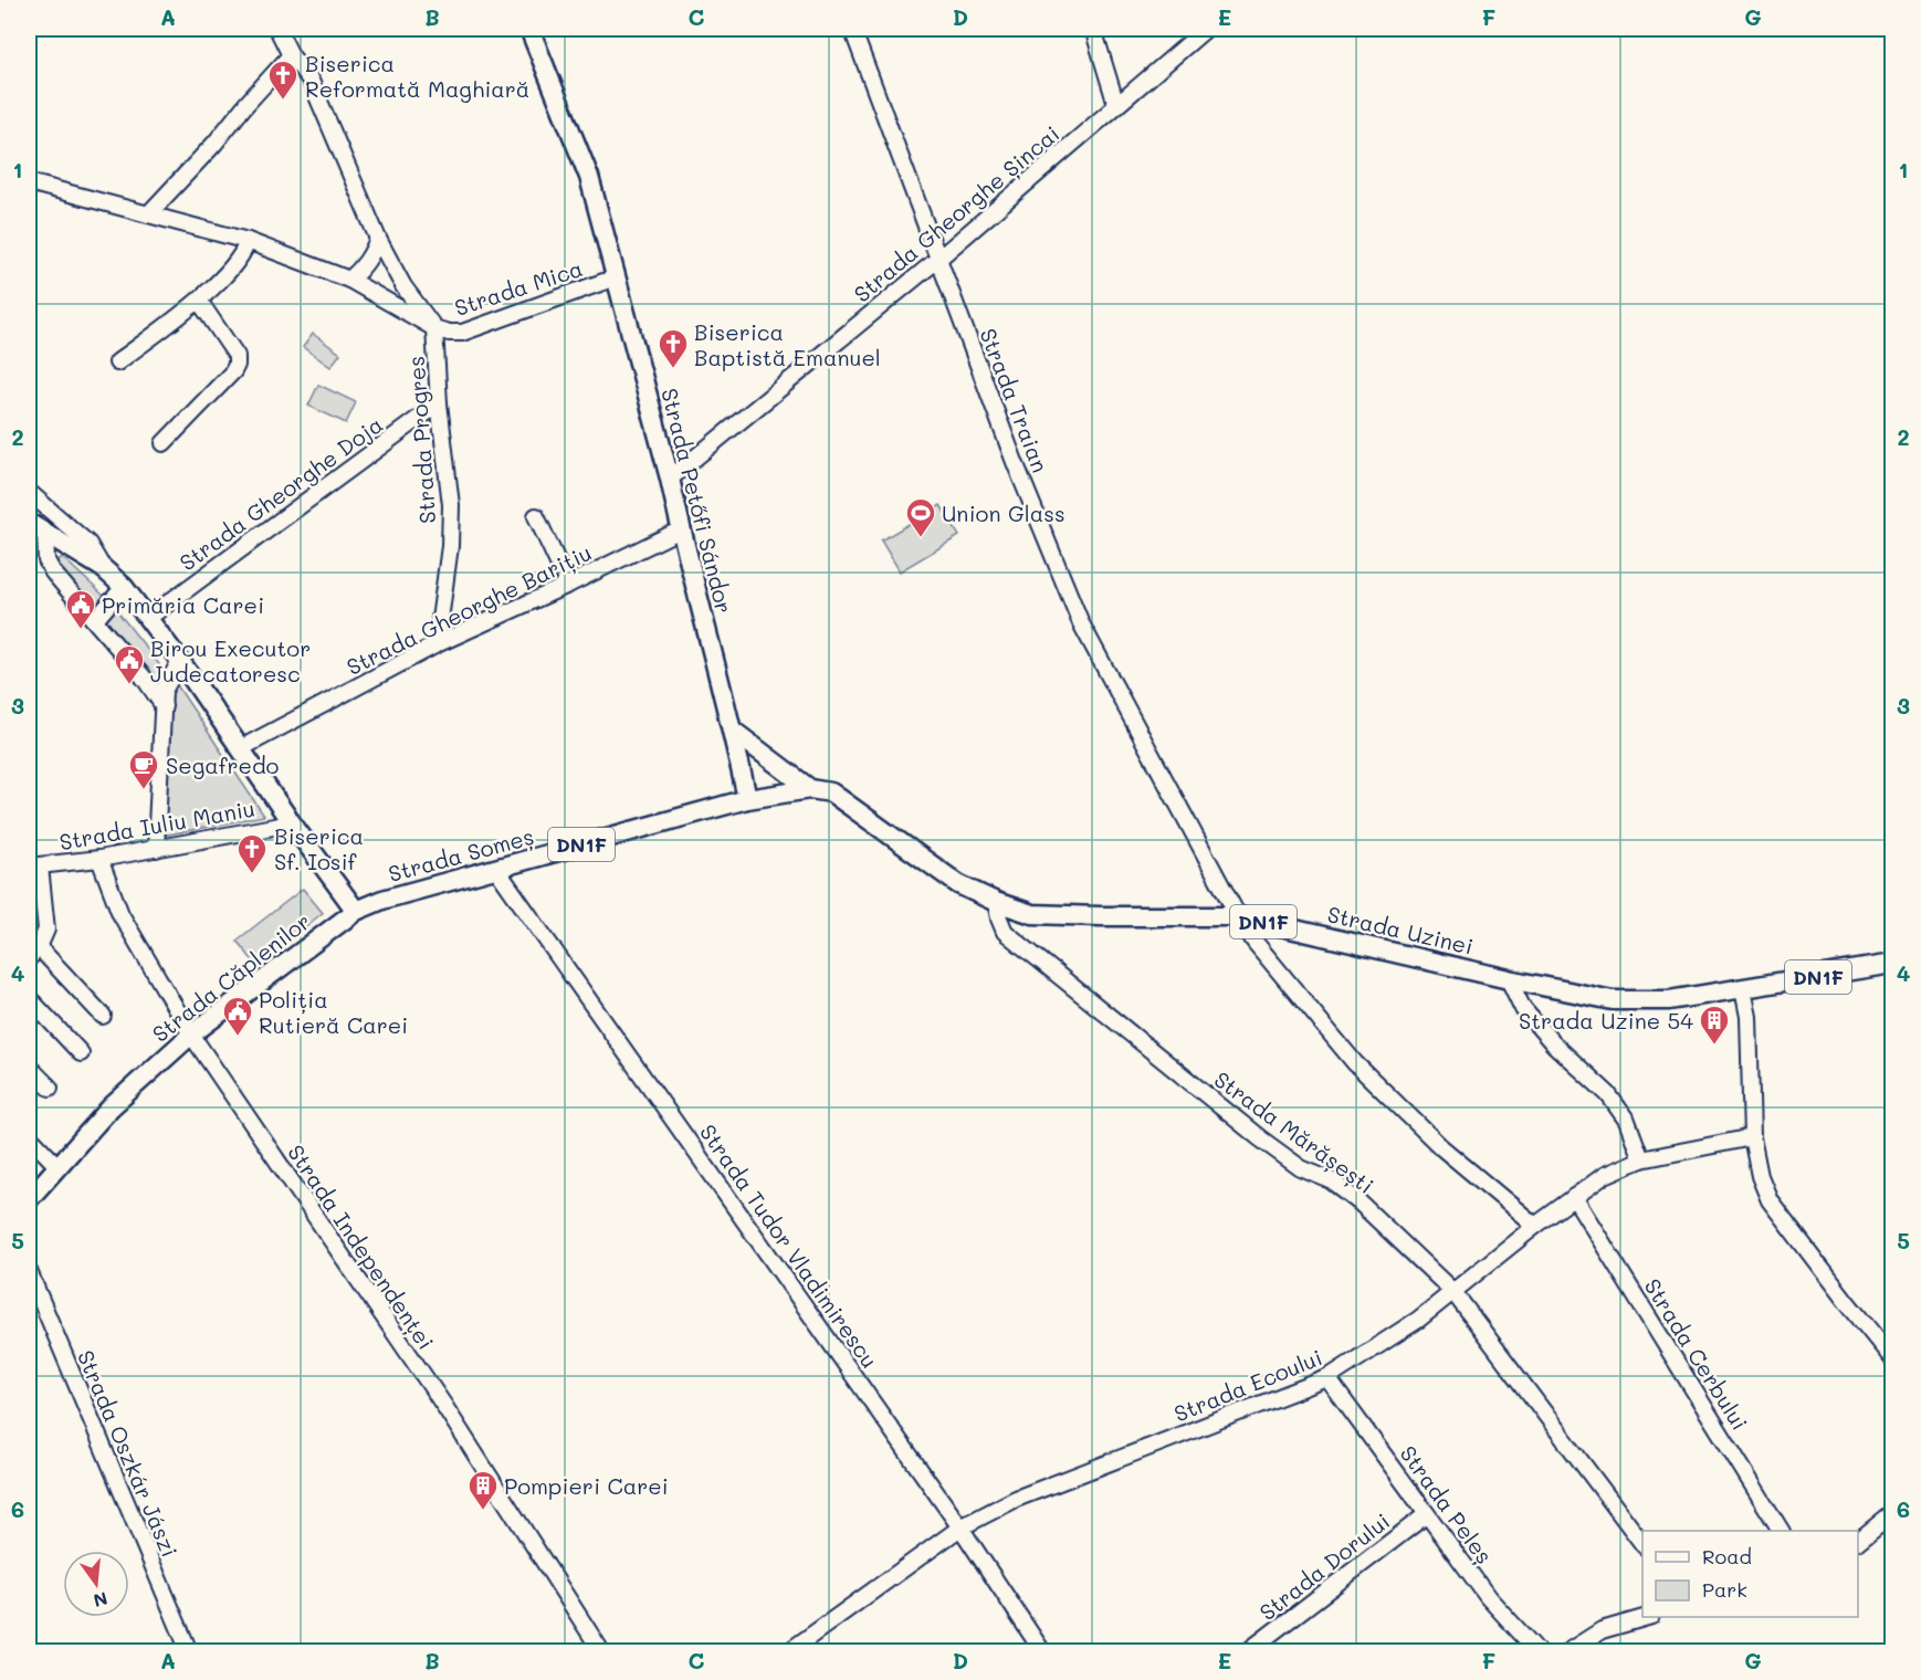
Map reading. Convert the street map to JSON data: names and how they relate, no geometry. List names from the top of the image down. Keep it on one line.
{"streets":{"main road":["Strada Petőfi Sándor","DN1F","Strada Someș","Strada Uzinei","Strada Căplenilor"],"street":["Strada Gheorghe Șincai","Strada Mica","Strada Traian","Strada Progres","Strada Gheorghe Doja","Strada Gheorghe Barițiu","Strada Iuliu Maniu","Strada Mărășești","Strada Tudor Vladimirescu","Strada Independenței","Strada Cerbului","Strada Ecoului","Strada Oszkár Jászi","Strada Peleș","Strada Dorului"]},"crossings":[["Strada Gheorghe Șincai","Strada Traian"],["Strada Gheorghe Șincai","Strada Petőfi Sándor"],["Strada Mica","Strada Progres"],["Strada Mica","Strada Petőfi Sándor"],["Strada Traian","Strada Uzinei"],["Strada Traian","Strada Ecoului"],["Strada Progres","Strada Gheorghe Doja"],["Strada Progres","Strada Gheorghe Barițiu"],["Strada Petőfi Sándor","Strada Gheorghe Barițiu"],["Strada Petőfi Sándor","Strada Someș"],["Strada Iuliu Maniu","Strada Independenței"],["Strada Someș","Strada Uzinei"],["Strada Someș","Strada Căplenilor"],["Strada Someș","Strada Tudor Vladimirescu"],["Strada Uzinei","Strada Mărășești"],["Strada Căplenilor","Strada Independenței"],["Strada Mărășești","Strada Ecoului"],["Strada Tudor Vladimirescu","Strada Ecoului"],["Strada Cerbului","Strada Ecoului"],["Strada Ecoului","Strada Peleș"],["Strada Peleș","Strada Dorului"]],"places":{"church":["Biserica Reformată Maghiară","Biserica Baptistă Emanuel","Biserica Sf. Iosif"],"sports":["Union Glass"],"public building":["Primăria Carei","Birou Executor Judecatoresc","Poliția Rutieră Carei"],"cafe":["Segafredo"],"building":["Strada Uzine 54","Pompieri Carei"]},"legend":["Road","Park"],"north":"bottom","grid":{"columns":["A","B","C","D","E","F","G"],"rows":["1","2","3","4","5","6"]}}
